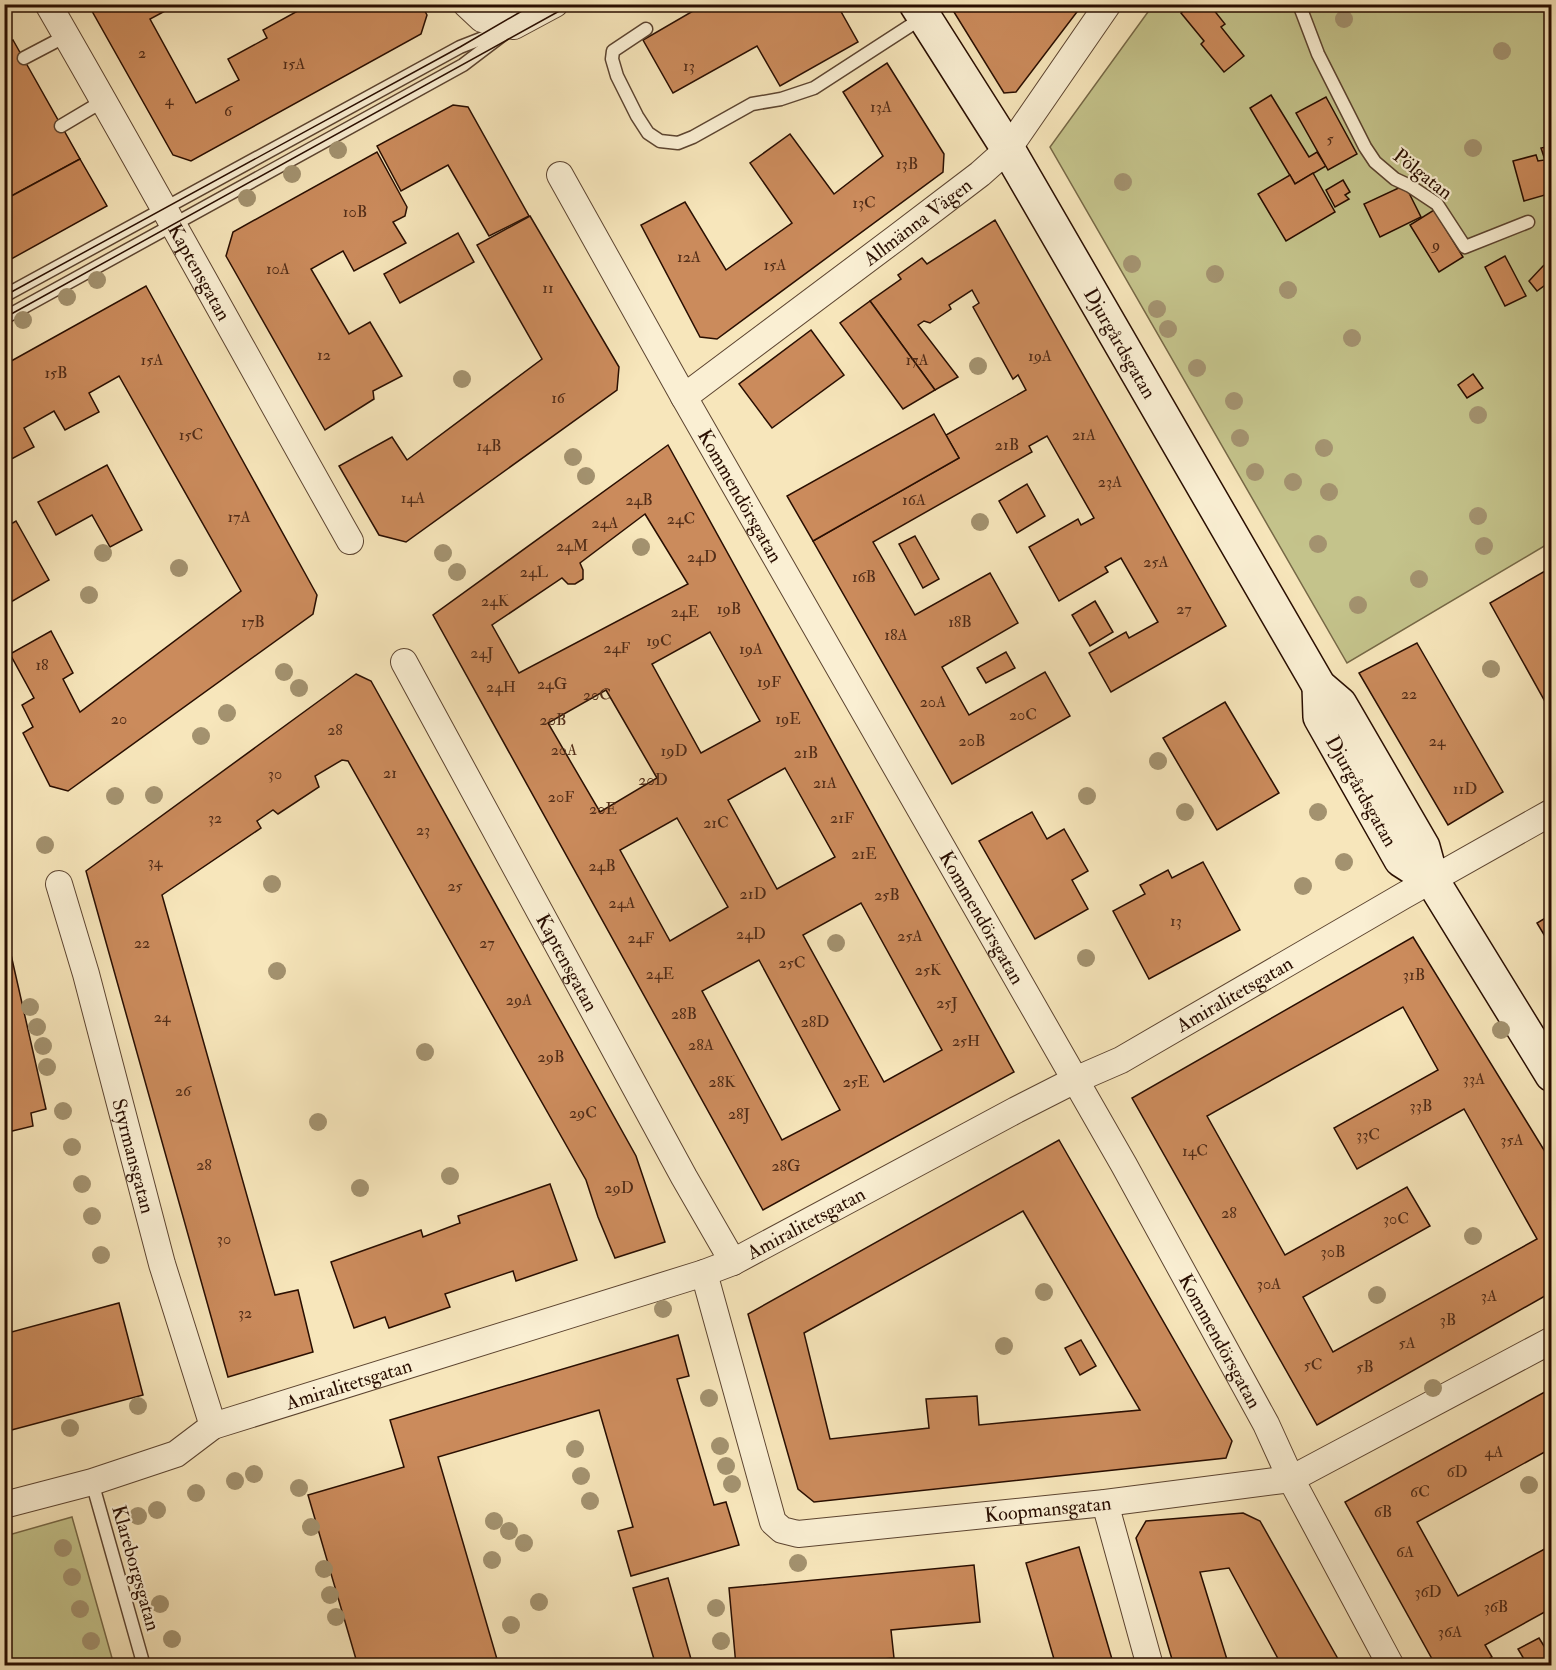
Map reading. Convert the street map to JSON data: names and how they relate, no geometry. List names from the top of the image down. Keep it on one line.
{"streets":{"street":["Allmänna Vägen","Kaptensgatan","Djurgårdsgatan","Kommendörsgatan","Amiralitetsgatan","Styrmansgatan","Koopmansgatan"],"lane":["Pölgatan","Klareborgsgatan"]},"crossings":[["Allmänna Vägen","Djurgårdsgatan"],["Allmänna Vägen","Kommendörsgatan"],["Kaptensgatan","Amiralitetsgatan"],["Djurgårdsgatan","Amiralitetsgatan"],["Kommendörsgatan","Amiralitetsgatan"],["Kommendörsgatan","Koopmansgatan"],["Amiralitetsgatan","Styrmansgatan"],["Amiralitetsgatan","Koopmansgatan"],["Amiralitetsgatan","Klareborgsgatan"]],"house_numbers":["2","15A","13","4","13A","6","5","13B","13C","10B","9","12A","15A","10A","11","12","19A","15A","17A","15B","16","15C","21A","21B","14B","23A","14A","24B","16A","17A","24C","24A","24M","24D","25A","24L","16B","24K","19B","27","24E","17B","18B","18A","19C","24F","19A","24J","18","19F","24G","24H","22","20C","20A","20C","20","19E","20B","28","20B","24","20A","19D","21B","21","30","20D","21A","11D","20F","20E","32","21F","21C","23","21E","34","24B","25","21D","25B","24A","13","24D","25A","24F","22","27","25C","25K","24E","31B","29A","25J","28B","24","28D","25H","28A","29B","33A","28K","25E","26","33B","29C","28J","33C","35A","14C","28","28G","29D","28","30C","30","30B","30A","3A","32","3B","5A","5C","5B","4A","6D","6C","6B","6A","36D","36B","36A"]}
